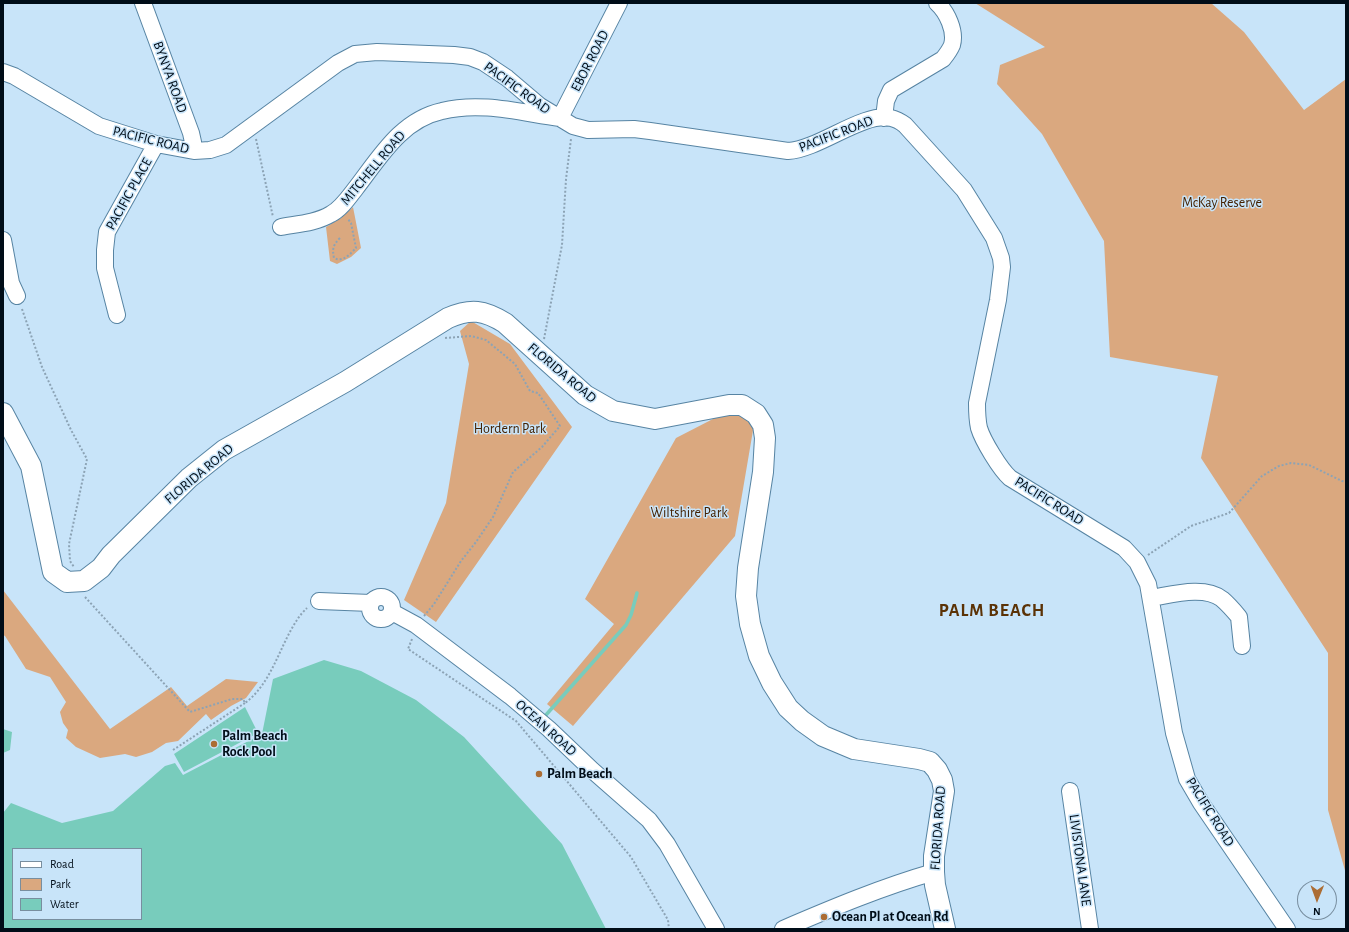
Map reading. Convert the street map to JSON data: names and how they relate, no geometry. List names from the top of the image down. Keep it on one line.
{"streets":{"main road":["FLORIDA ROAD"],"street":["EBOR ROAD","BYNYA ROAD","PACIFIC ROAD","MITCHELL ROAD","PACIFIC PLACE","OCEAN ROAD","LIVISTONA LANE"]},"crossings":[["EBOR ROAD","PACIFIC ROAD"],["EBOR ROAD","MITCHELL ROAD"],["BYNYA ROAD","PACIFIC ROAD"],["PACIFIC ROAD","MITCHELL ROAD"],["PACIFIC ROAD","PACIFIC PLACE"]],"districts":["PALM BEACH"],"parks":["McKay Reserve","Hordern Park","Wiltshire Park"],"places":["Palm Beach Rock Pool","Palm Beach","Ocean Pl at Ocean Rd"],"legend":["Road","Park","Water"],"north":"bottom"}
